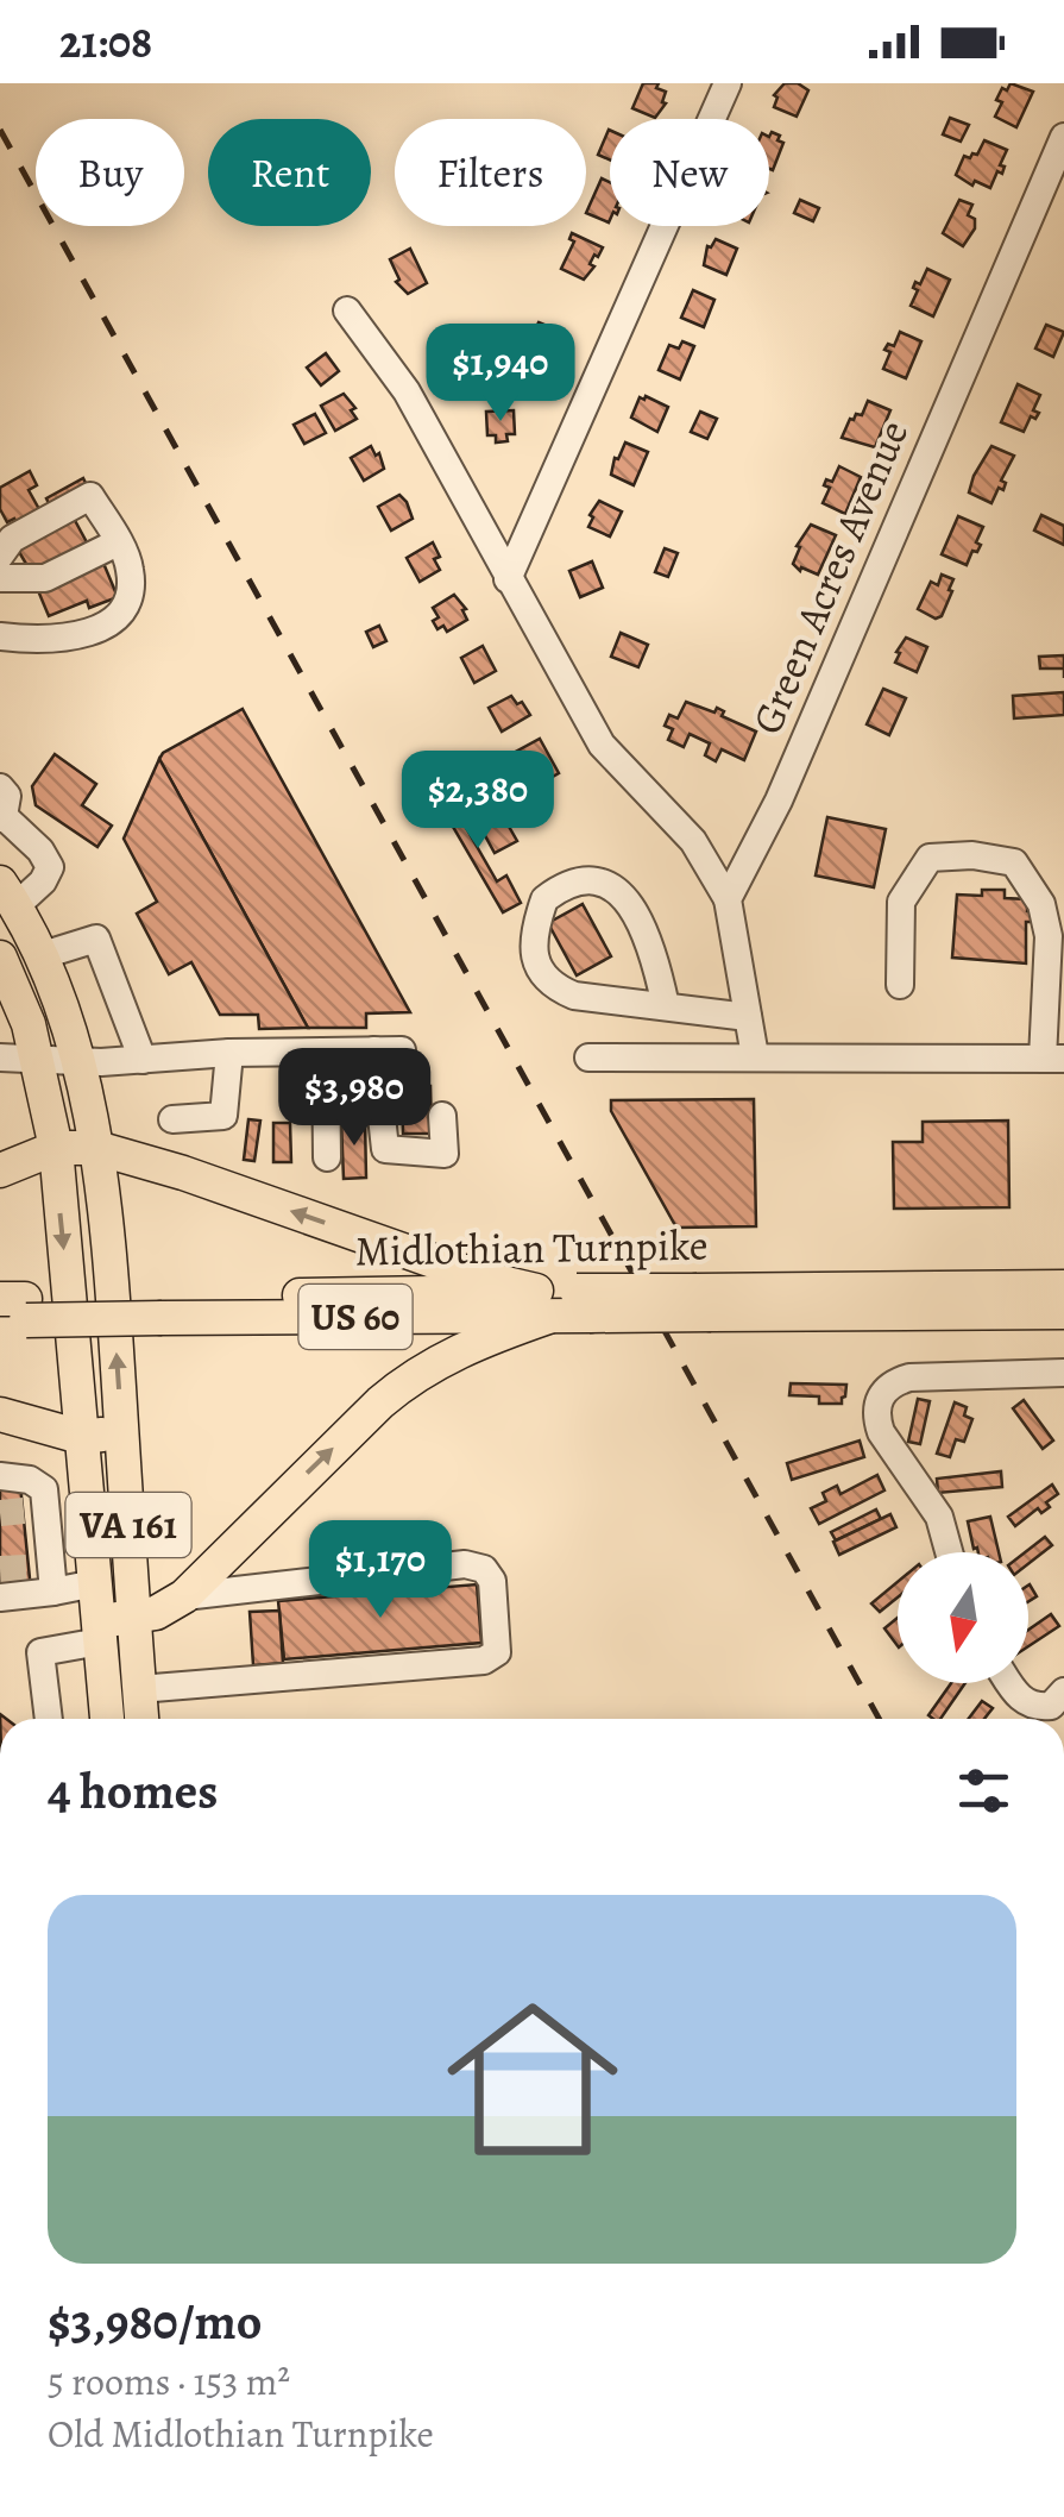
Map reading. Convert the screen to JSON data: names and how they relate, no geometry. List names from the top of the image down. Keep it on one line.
{"streets":{"main road":["Midlothian Turnpike","US 60","VA 161"],"street":["Green Acres Avenue"]},"north":"bottom","page":{"status":"21:08","chip":["Buy","Rent","Filters","New"],"price":["$1,940","$2,380","$3,980","$1,170"],"heading":"4 homes","list":[{"name":"$3,980/mo","note":"5 rooms · 153 m² · Old Midlothian Turnpike"}]}}
